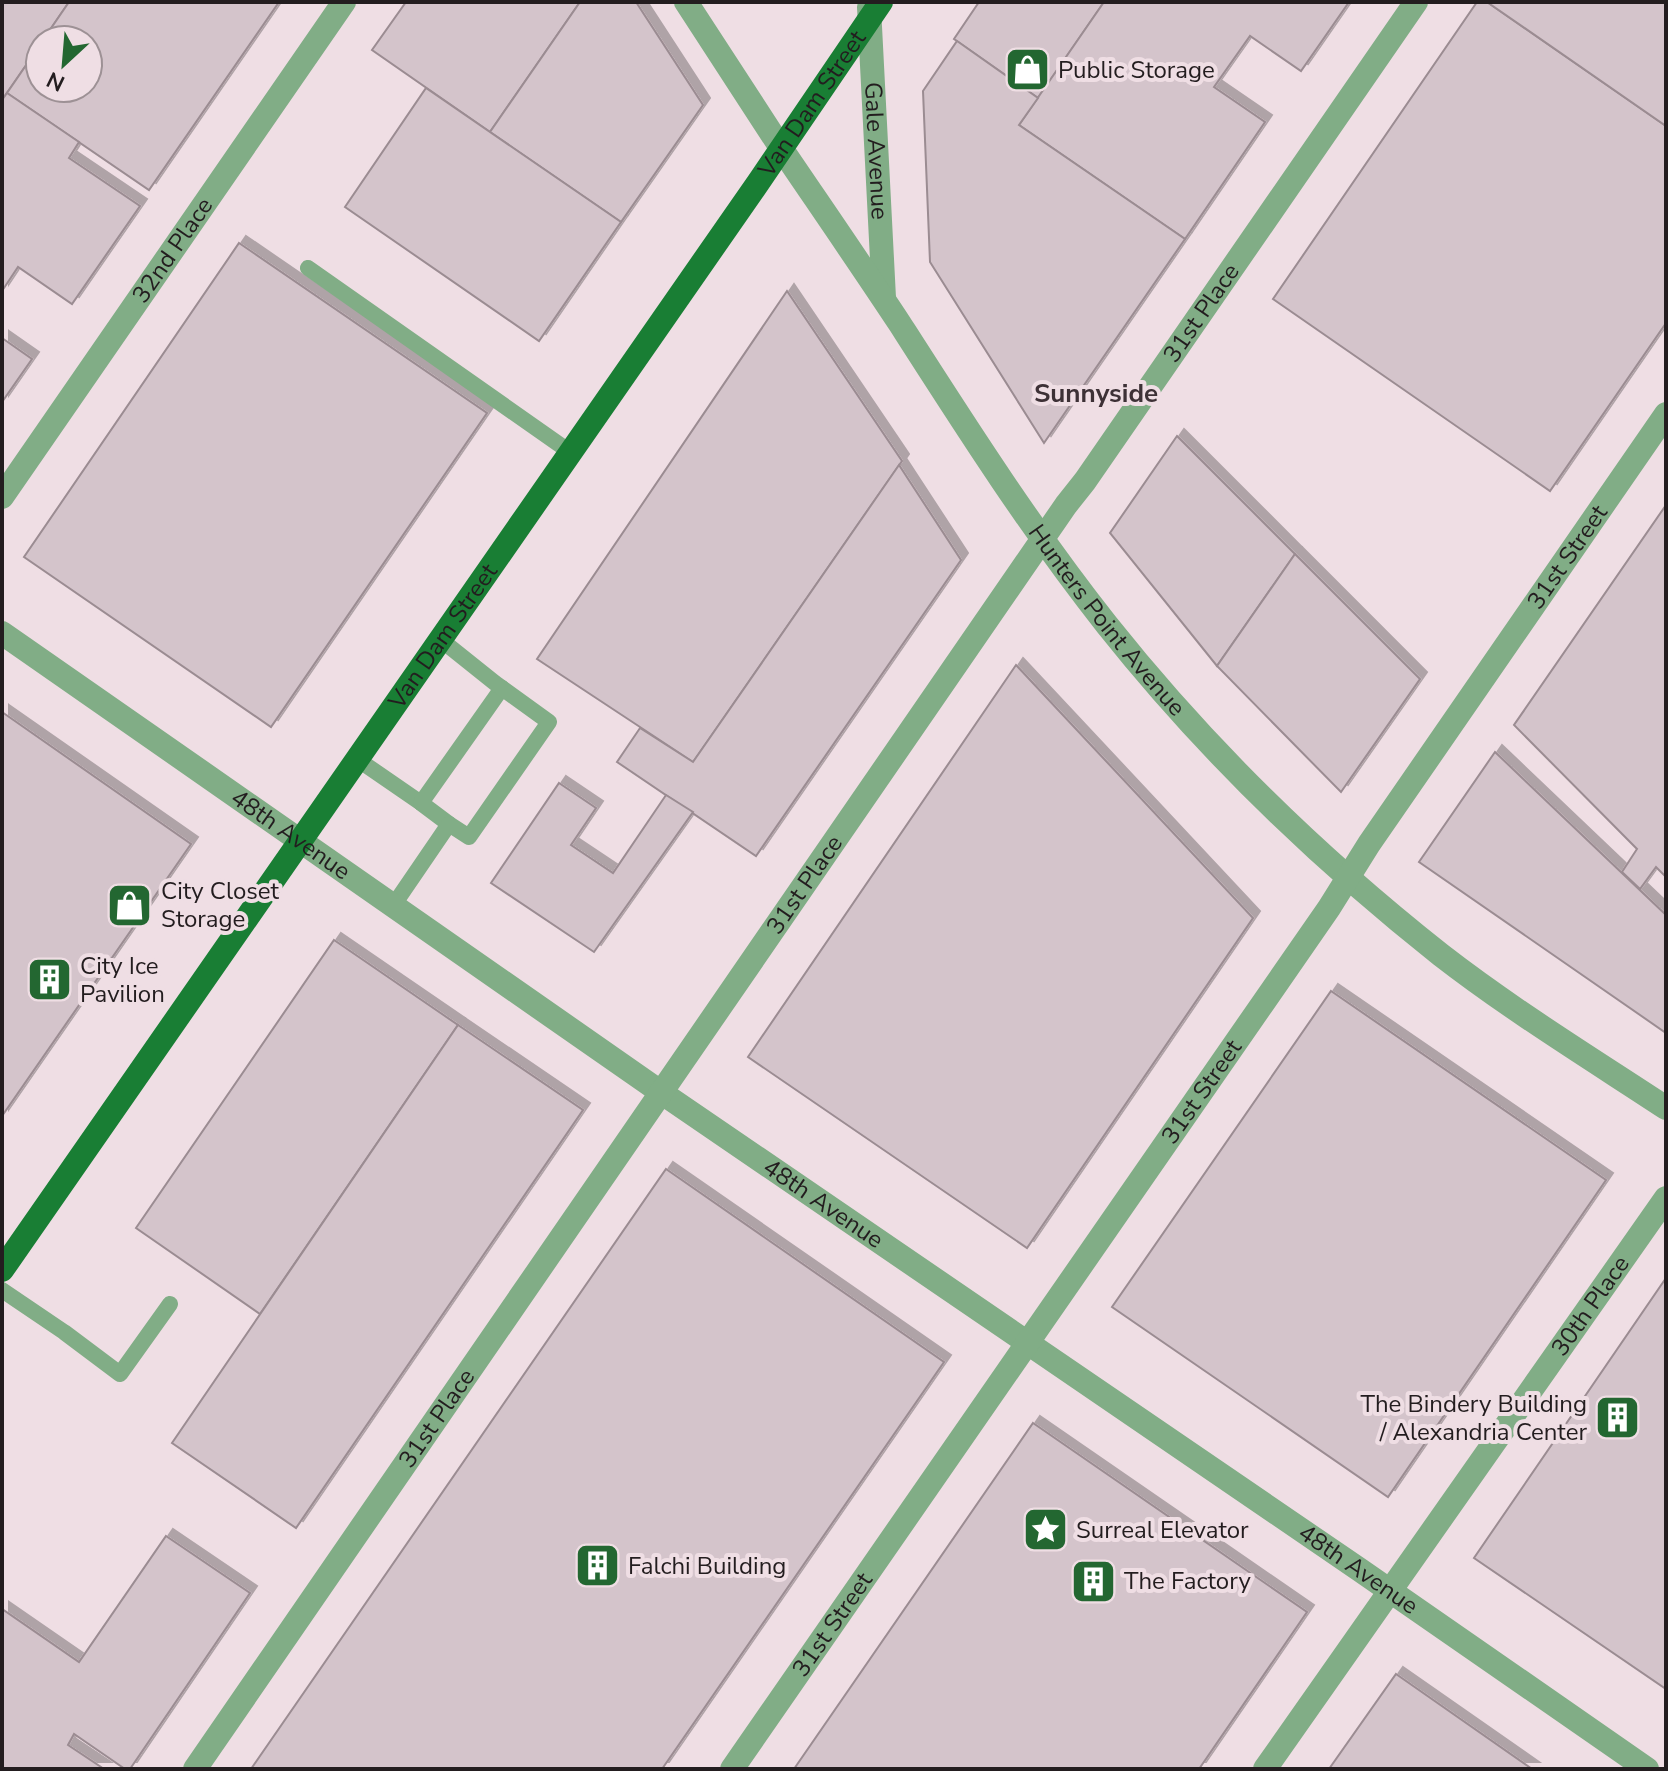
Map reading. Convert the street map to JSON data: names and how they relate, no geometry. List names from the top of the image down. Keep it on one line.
{"streets":{"main road":["Van Dam Street"],"street":["Gale Avenue","32nd Place","31st Place","31st Street","Hunters Point Avenue","48th Avenue","30th Place"]},"crossings":[["Van Dam Street","Gale Avenue"],["Van Dam Street","Hunters Point Avenue"],["Van Dam Street","48th Avenue"],["Gale Avenue","Hunters Point Avenue"],["31st Place","Hunters Point Avenue"],["31st Place","48th Avenue"],["31st Street","Hunters Point Avenue"],["31st Street","48th Avenue"],["48th Avenue","30th Place"]],"districts":["Sunnyside"],"places":{"shop":["Public Storage","City Closet Storage"],"building":["City Ice Pavilion","The Bindery Building / Alexandria Center","Falchi Building","The Factory"],"place":["Surreal Elevator"]},"north":"bottom left"}
